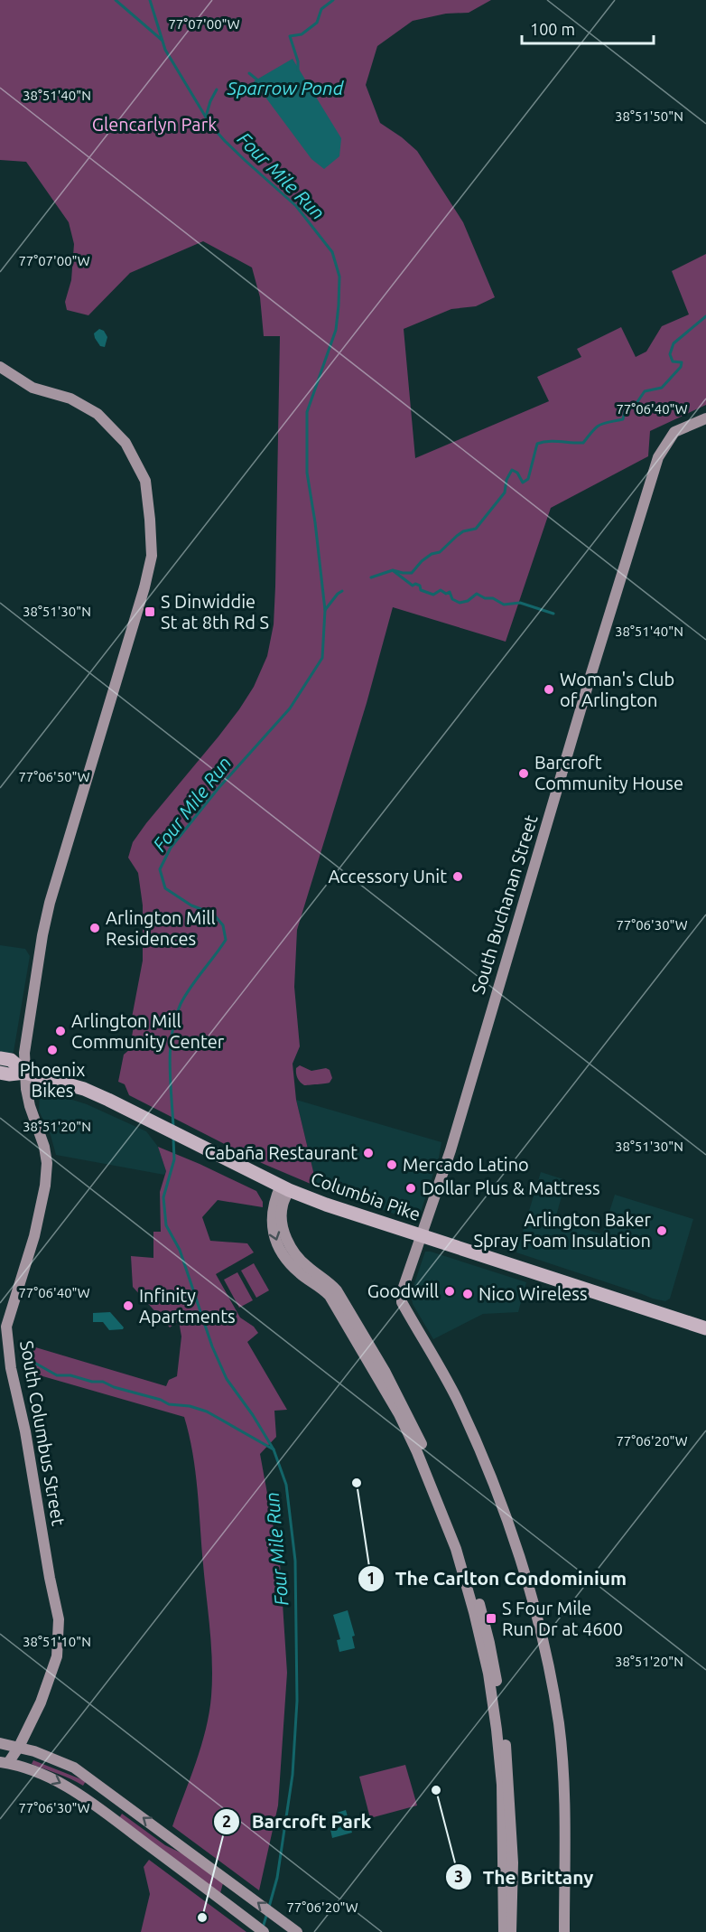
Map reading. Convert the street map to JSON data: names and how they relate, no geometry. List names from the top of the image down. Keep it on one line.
{"streets":{"main road":["Columbia Pike"],"street":["South Buchanan Street","South Columbus Street"]},"crossings":[["South Buchanan Street","Columbia Pike"],["Columbia Pike","South Columbus Street"]],"water":["Sparrow Pond","Four Mile Run"],"parks":["Glencarlyn Park"],"places":{"transit":["S Dinwiddie St at 8th Rd S","S Four Mile Run Dr at 4600"],"other":["Woman's Club of Arlington","Barcroft Community House","Accessory Unit","Arlington Mill Residences","Arlington Mill Community Center","Phoenix Bikes","Cabaña Restaurant","Mercado Latino","Dollar Plus & Mattress","Arlington Baker Spray Foam Insulation","Goodwill","Nico Wireless","Infinity Apartments","The Carlton Condominium","The Brittany","Barcroft Park"]},"scale_bar":"100 m","coordinates":["77°07'00\"W","38°51'40\"N","38°51'50\"N","77°06'40\"W","38°51'30\"N","77°06'50\"W","77°06'30\"W","38°51'20\"N","77°06'20\"W","38°51'10\"N"]}
